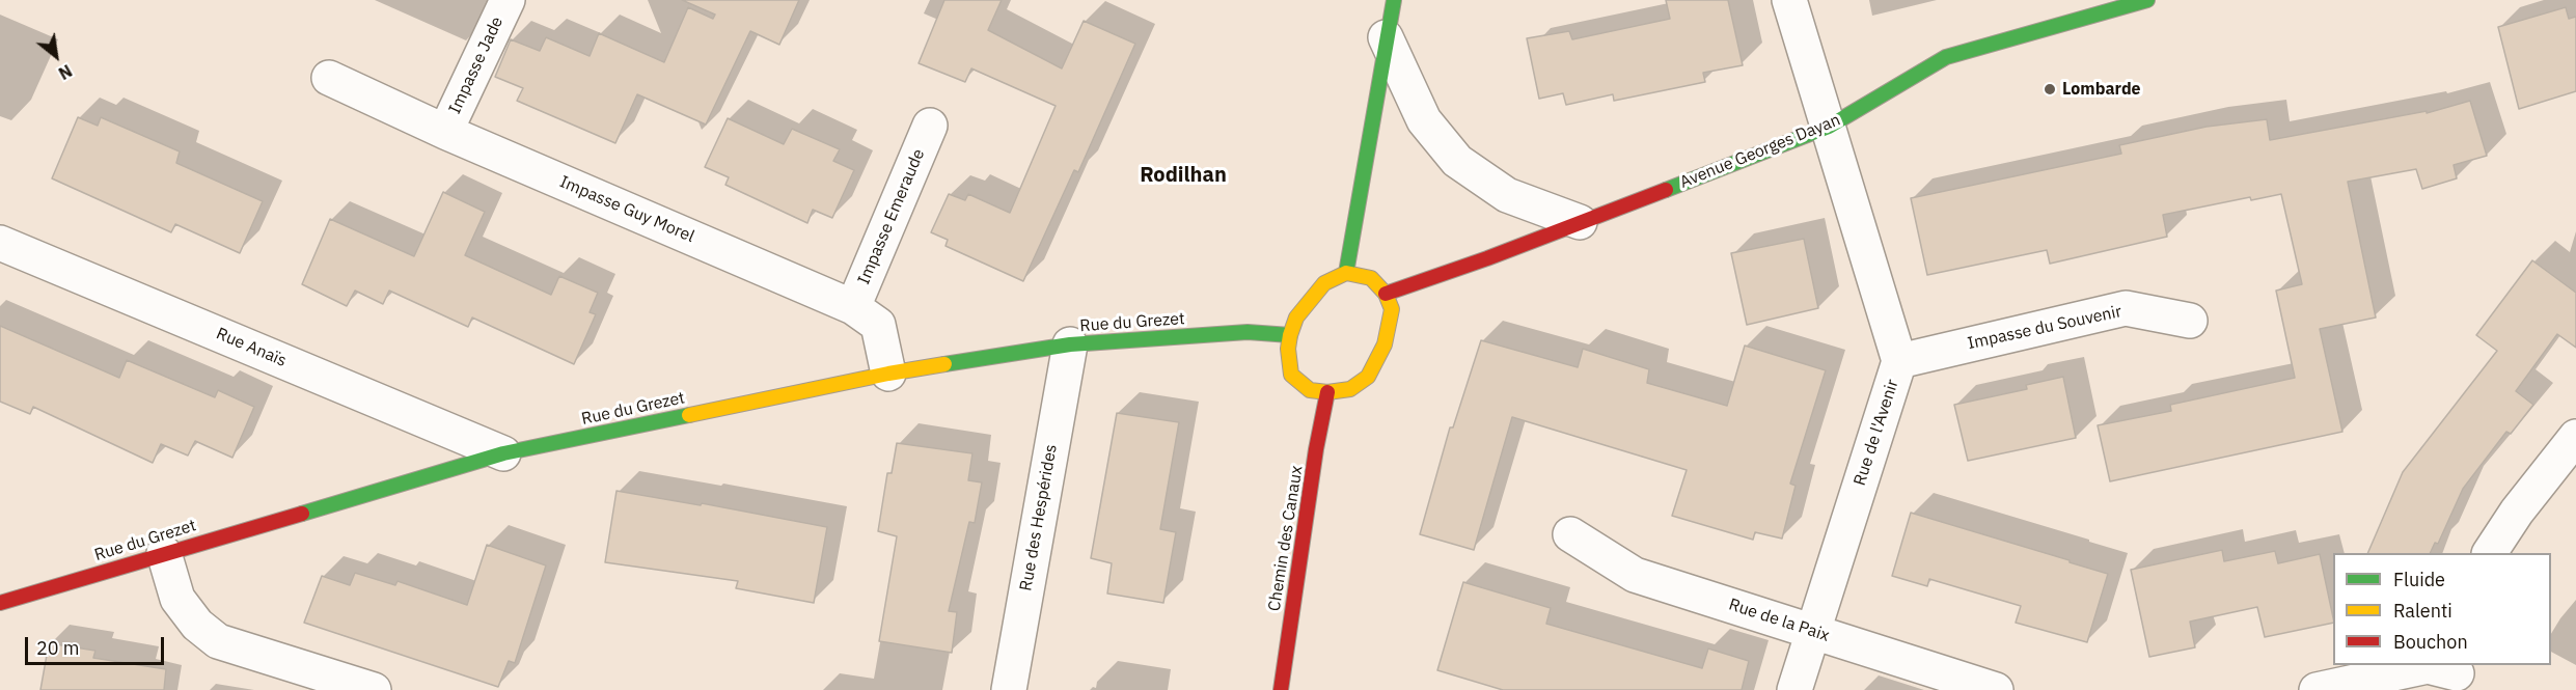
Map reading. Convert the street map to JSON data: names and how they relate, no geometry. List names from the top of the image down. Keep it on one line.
{"streets":{"street":["Impasse Jade","Avenue Georges Dayan","Impasse Guy Morel","Impasse Emeraude","Rue du Grezet","Impasse du Souvenir","Rue Anaïs","Rue de l'Avenir","Rue des Hespérides","Chemin des Canaux","Rue de la Paix"]},"crossings":[["Impasse Jade","Impasse Guy Morel"],["Avenue Georges Dayan","Rue du Grezet"],["Avenue Georges Dayan","Rue de l'Avenir"],["Avenue Georges Dayan","Chemin des Canaux"],["Impasse Guy Morel","Impasse Emeraude"],["Impasse Guy Morel","Rue du Grezet"],["Rue du Grezet","Rue Anaïs"],["Rue du Grezet","Rue des Hespérides"],["Rue du Grezet","Chemin des Canaux"],["Impasse du Souvenir","Rue de l'Avenir"],["Rue de l'Avenir","Rue de la Paix"]],"districts":["Rodilhan"],"places":["Lombarde"],"legend":["Fluide","Ralenti","Bouchon"],"scale_bar":"20 m","north":"bottom right"}
